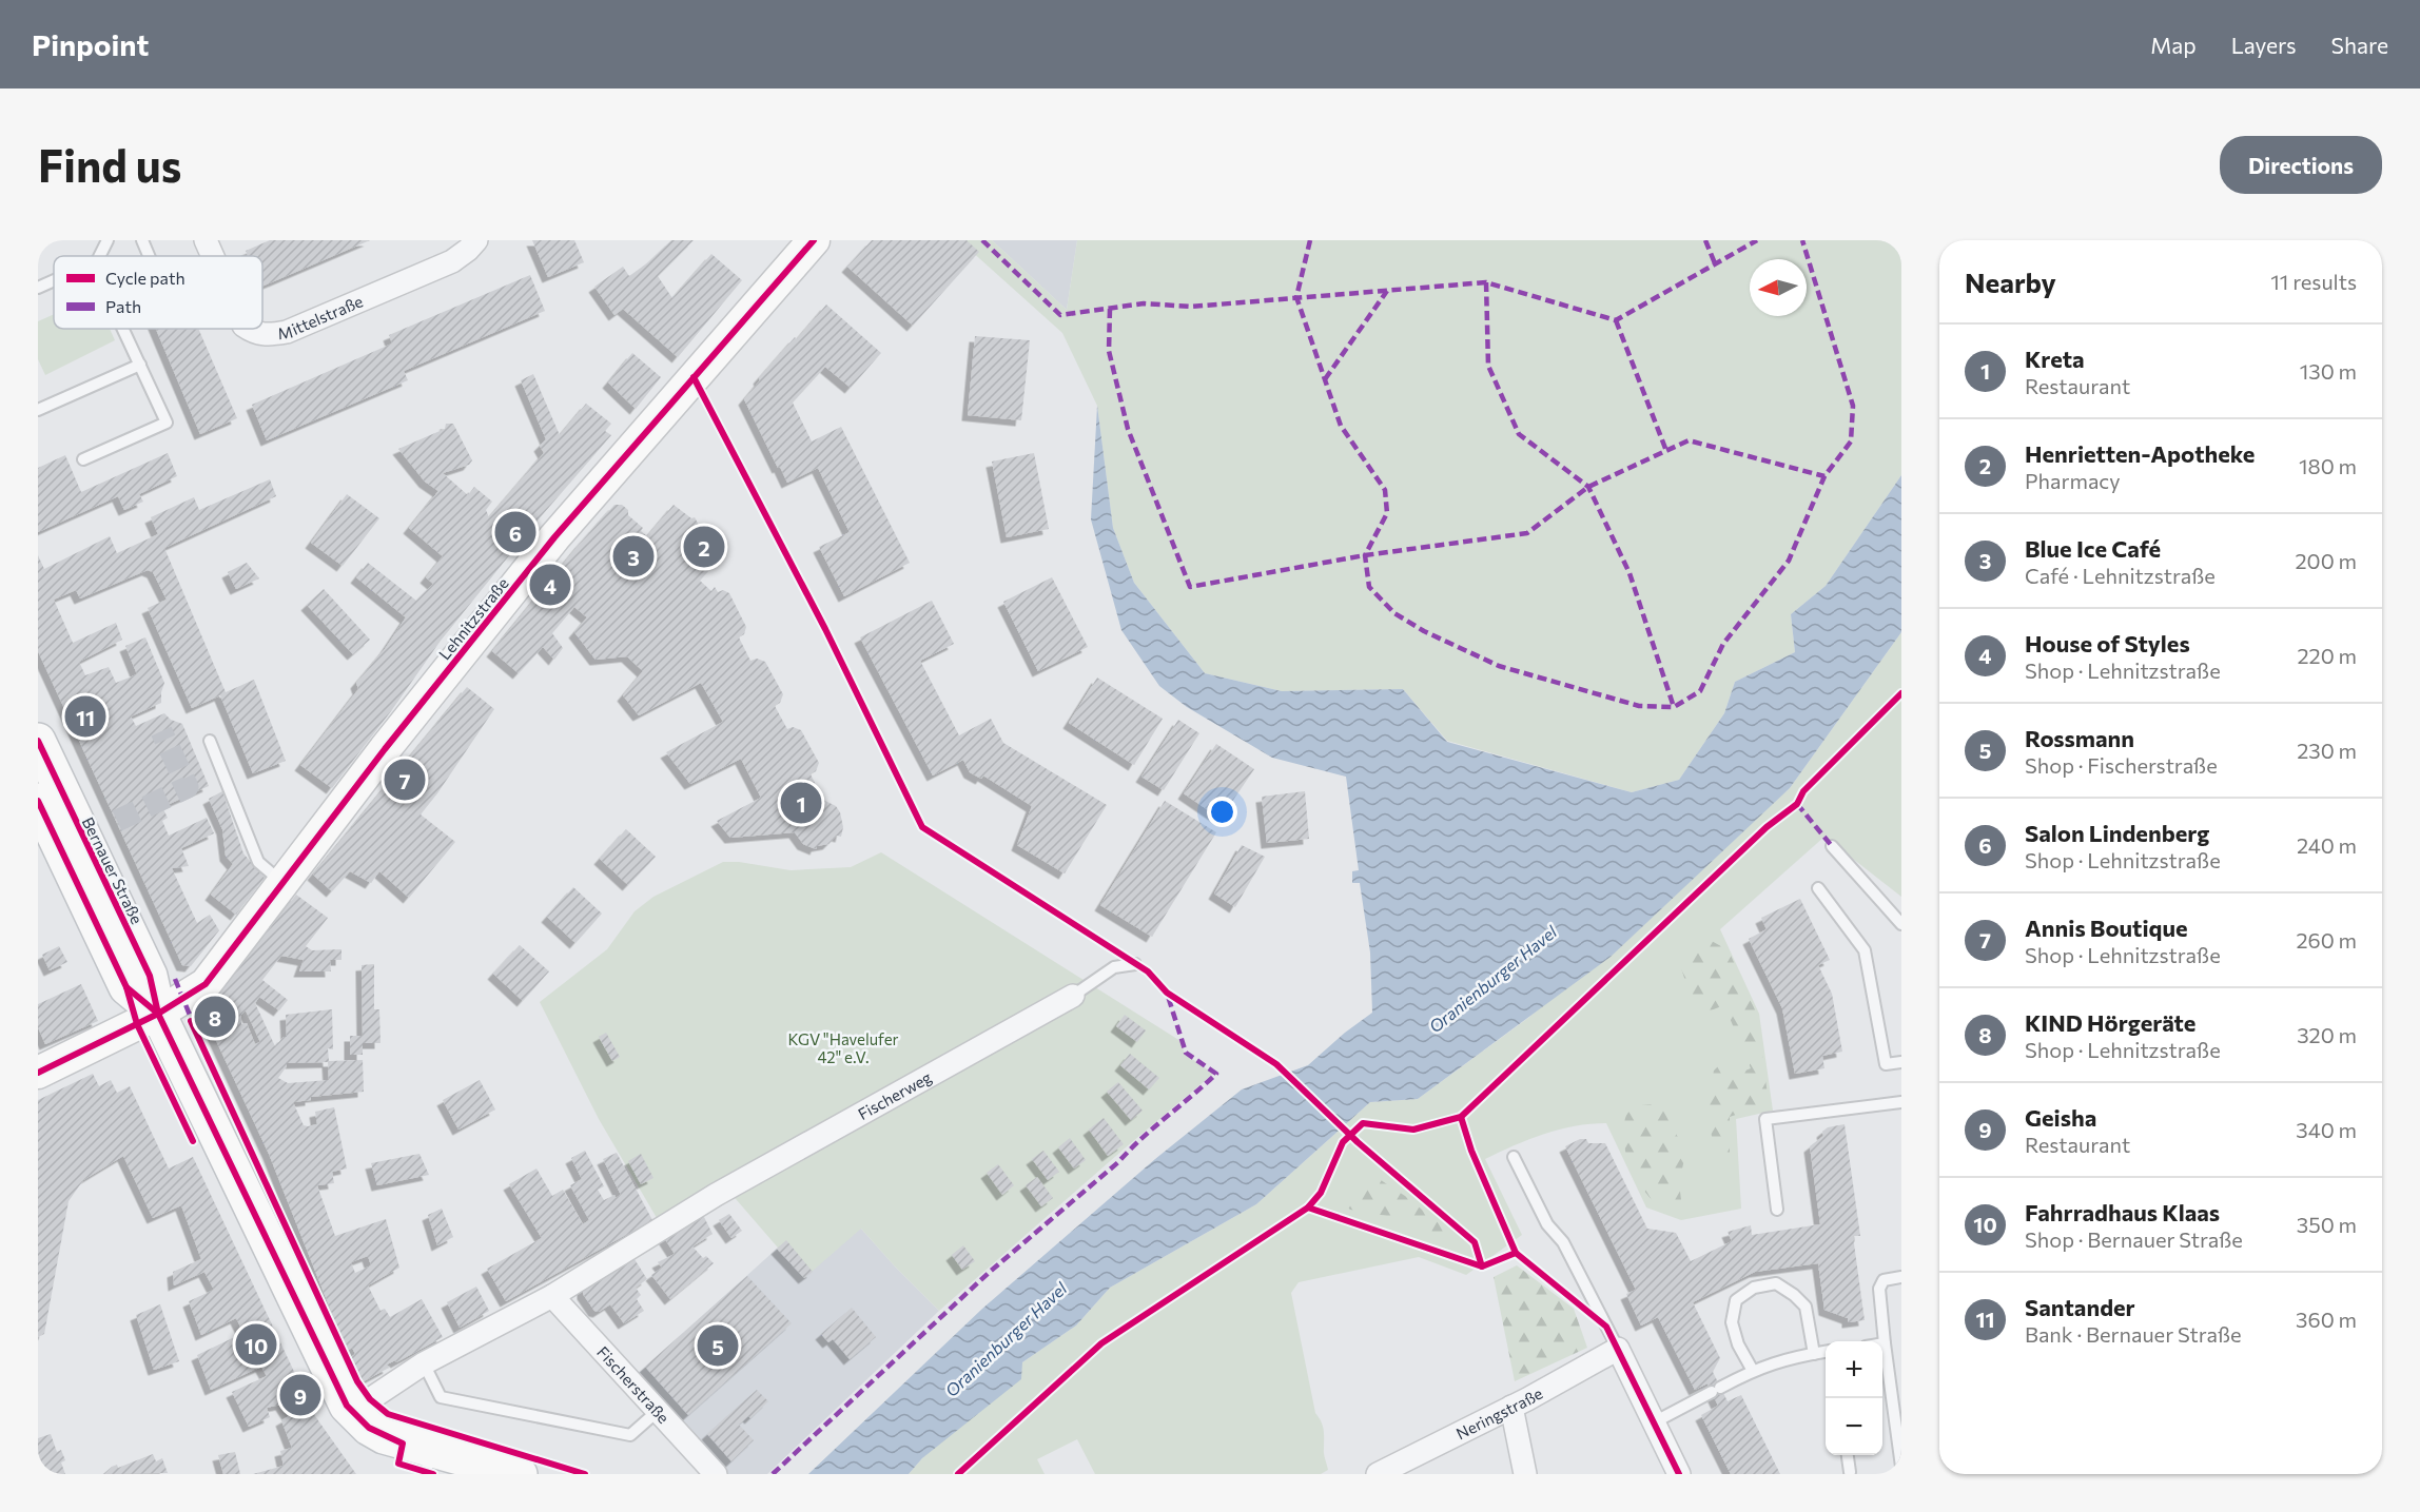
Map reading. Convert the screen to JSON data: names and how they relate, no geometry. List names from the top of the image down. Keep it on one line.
{"streets":{"main road":["Lehnitzstraße","Bernauer Straße"],"street":["Mittelstraße","Fischerweg","Fischerstraße","Neringstraße"]},"crossings":[["Lehnitzstraße","Bernauer Straße"],["Fischerweg","Fischerstraße"]],"water":["Oranienburger Havel"],"parks":["KGV \"Havelufer 42\" e.V."],"legend":["Cycle path","Path"],"north":"left","page":{"header":"Pinpoint","nav":["Map","Layers","Share"],"buttons":"Directions","title":"Find us","heading":["Nearby","11 results"],"list":[{"mark":"1","name":"Kreta","note":"Restaurant","value":"130 m"},{"mark":"2","name":"Henrietten-Apotheke","note":"Pharmacy","value":"180 m"},{"mark":"3","name":"Blue Ice Café","note":"Café · Lehnitzstraße","value":"200 m"},{"mark":"4","name":"House of Styles","note":"Shop · Lehnitzstraße","value":"220 m"},{"mark":"5","name":"Rossmann","note":"Shop · Fischerstraße","value":"230 m"},{"mark":"6","name":"Salon Lindenberg","note":"Shop · Lehnitzstraße","value":"240 m"},{"mark":"7","name":"Annis Boutique","note":"Shop · Lehnitzstraße","value":"260 m"},{"mark":"8","name":"KIND Hörgeräte","note":"Shop · Lehnitzstraße","value":"320 m"},{"mark":"9","name":"Geisha","note":"Restaurant","value":"340 m"},{"mark":"10","name":"Fahrradhaus Klaas","note":"Shop · Bernauer Straße","value":"350 m"},{"mark":"11","name":"Santander","note":"Bank · Bernauer Straße","value":"360 m"}],"pins":["6","2","3","4","11","7","1","8","10","5","9"],"map_buttons":["+","−"]}}
